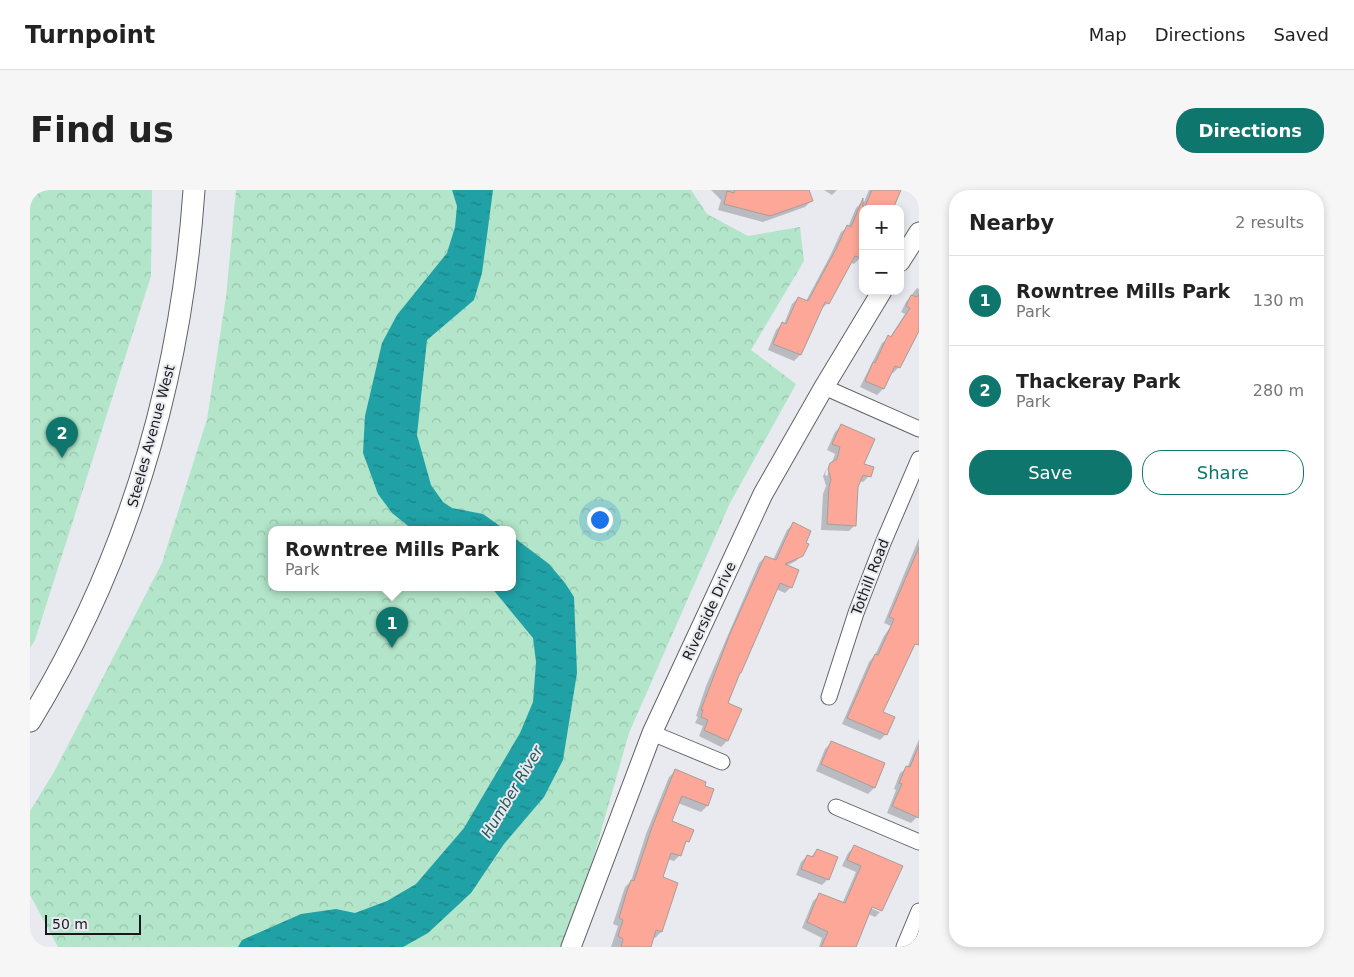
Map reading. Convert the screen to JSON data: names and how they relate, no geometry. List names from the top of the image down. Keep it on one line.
{"streets":{"main road":["Steeles Avenue West"],"street":["Tothill Road","Riverside Drive"]},"water":["Humber River"],"scale_bar":"50 m","page":{"header":"Turnpoint","nav":["Map","Directions","Saved"],"buttons":["Directions",["Save","Share"]],"title":"Find us","heading":["Nearby","2 results"],"map_buttons":["+","−"],"list":[{"mark":"1","name":"Rowntree Mills Park","note":"Park","value":"130 m"},{"mark":"2","name":"Thackeray Park","note":"Park","value":"280 m"}],"pins":["2","1"],"popup":["Rowntree Mills Park","Park"],"scale":"50 m"}}
